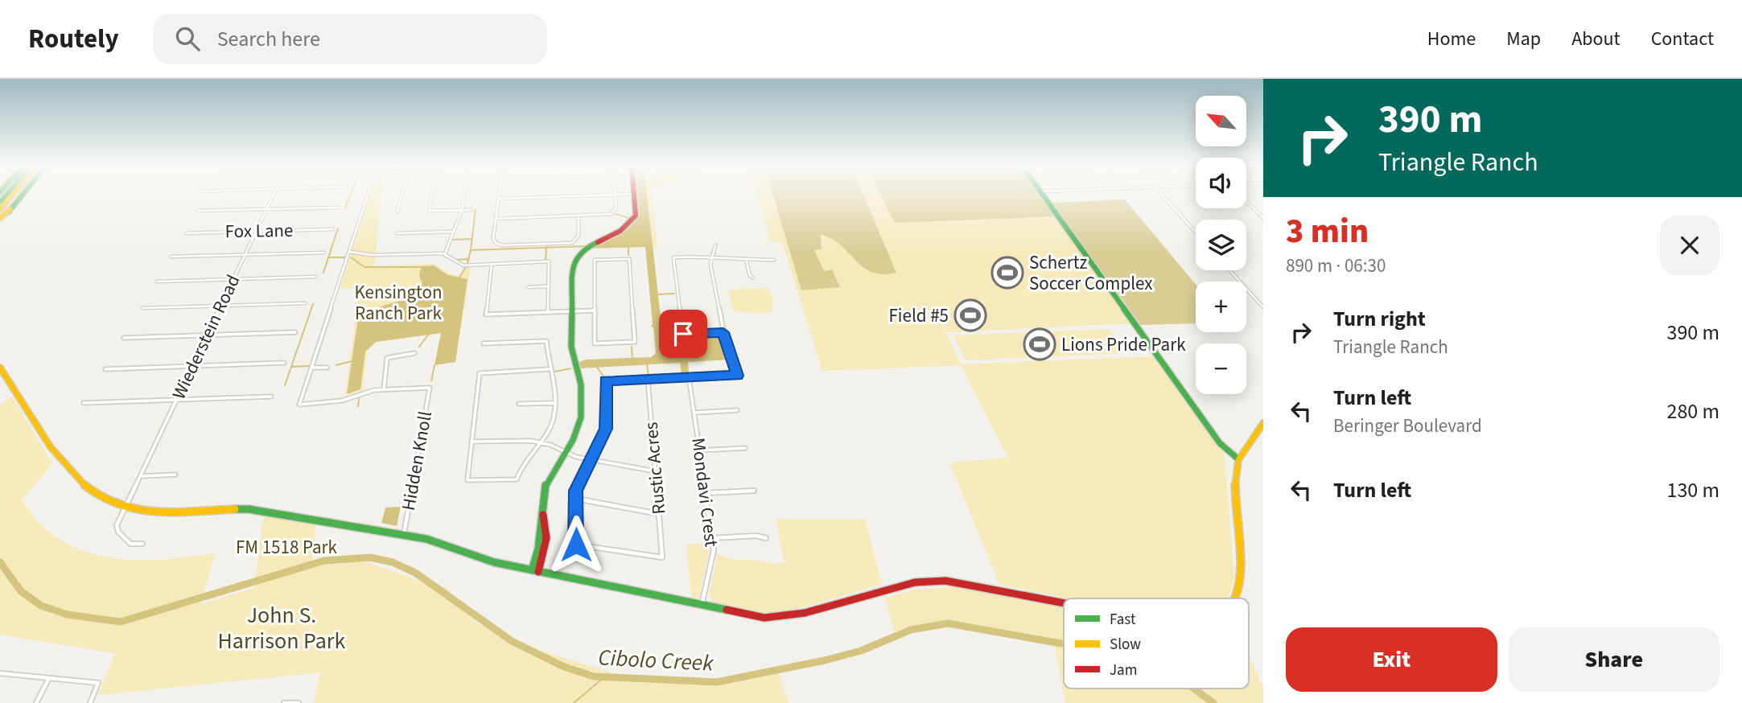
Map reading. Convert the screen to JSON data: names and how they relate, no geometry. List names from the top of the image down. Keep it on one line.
{"streets":{"street":["Fox Lane","Wiederstein Road","Hidden Knoll","Rustic Acres","Mondavi Crest"]},"crossings":[["Fox Lane","Wiederstein Road"]],"water":["Cibolo Creek"],"parks":["Kensington Ranch Park","FM 1518 Park","John S. Harrison Park"],"places":{"sports":["Schertz Soccer Complex","Field #5","Lions Pride Park"]},"legend":["Fast","Slow","Jam"],"north":"top left","page":{"header":"Routely","search":"Search here","nav":["Home","Map","About","Contact"],"turn":["390 m","Triangle Ranch"],"map_buttons":["+","−"],"heading":["3 min","890 m · 06:30"],"list":[{"name":"Turn right","note":"Triangle Ranch","value":"390 m"},{"name":"Turn left","note":"Beringer Boulevard","value":"280 m"},{"name":"Turn left","value":"130 m"}],"buttons":["Exit","Share"]}}
